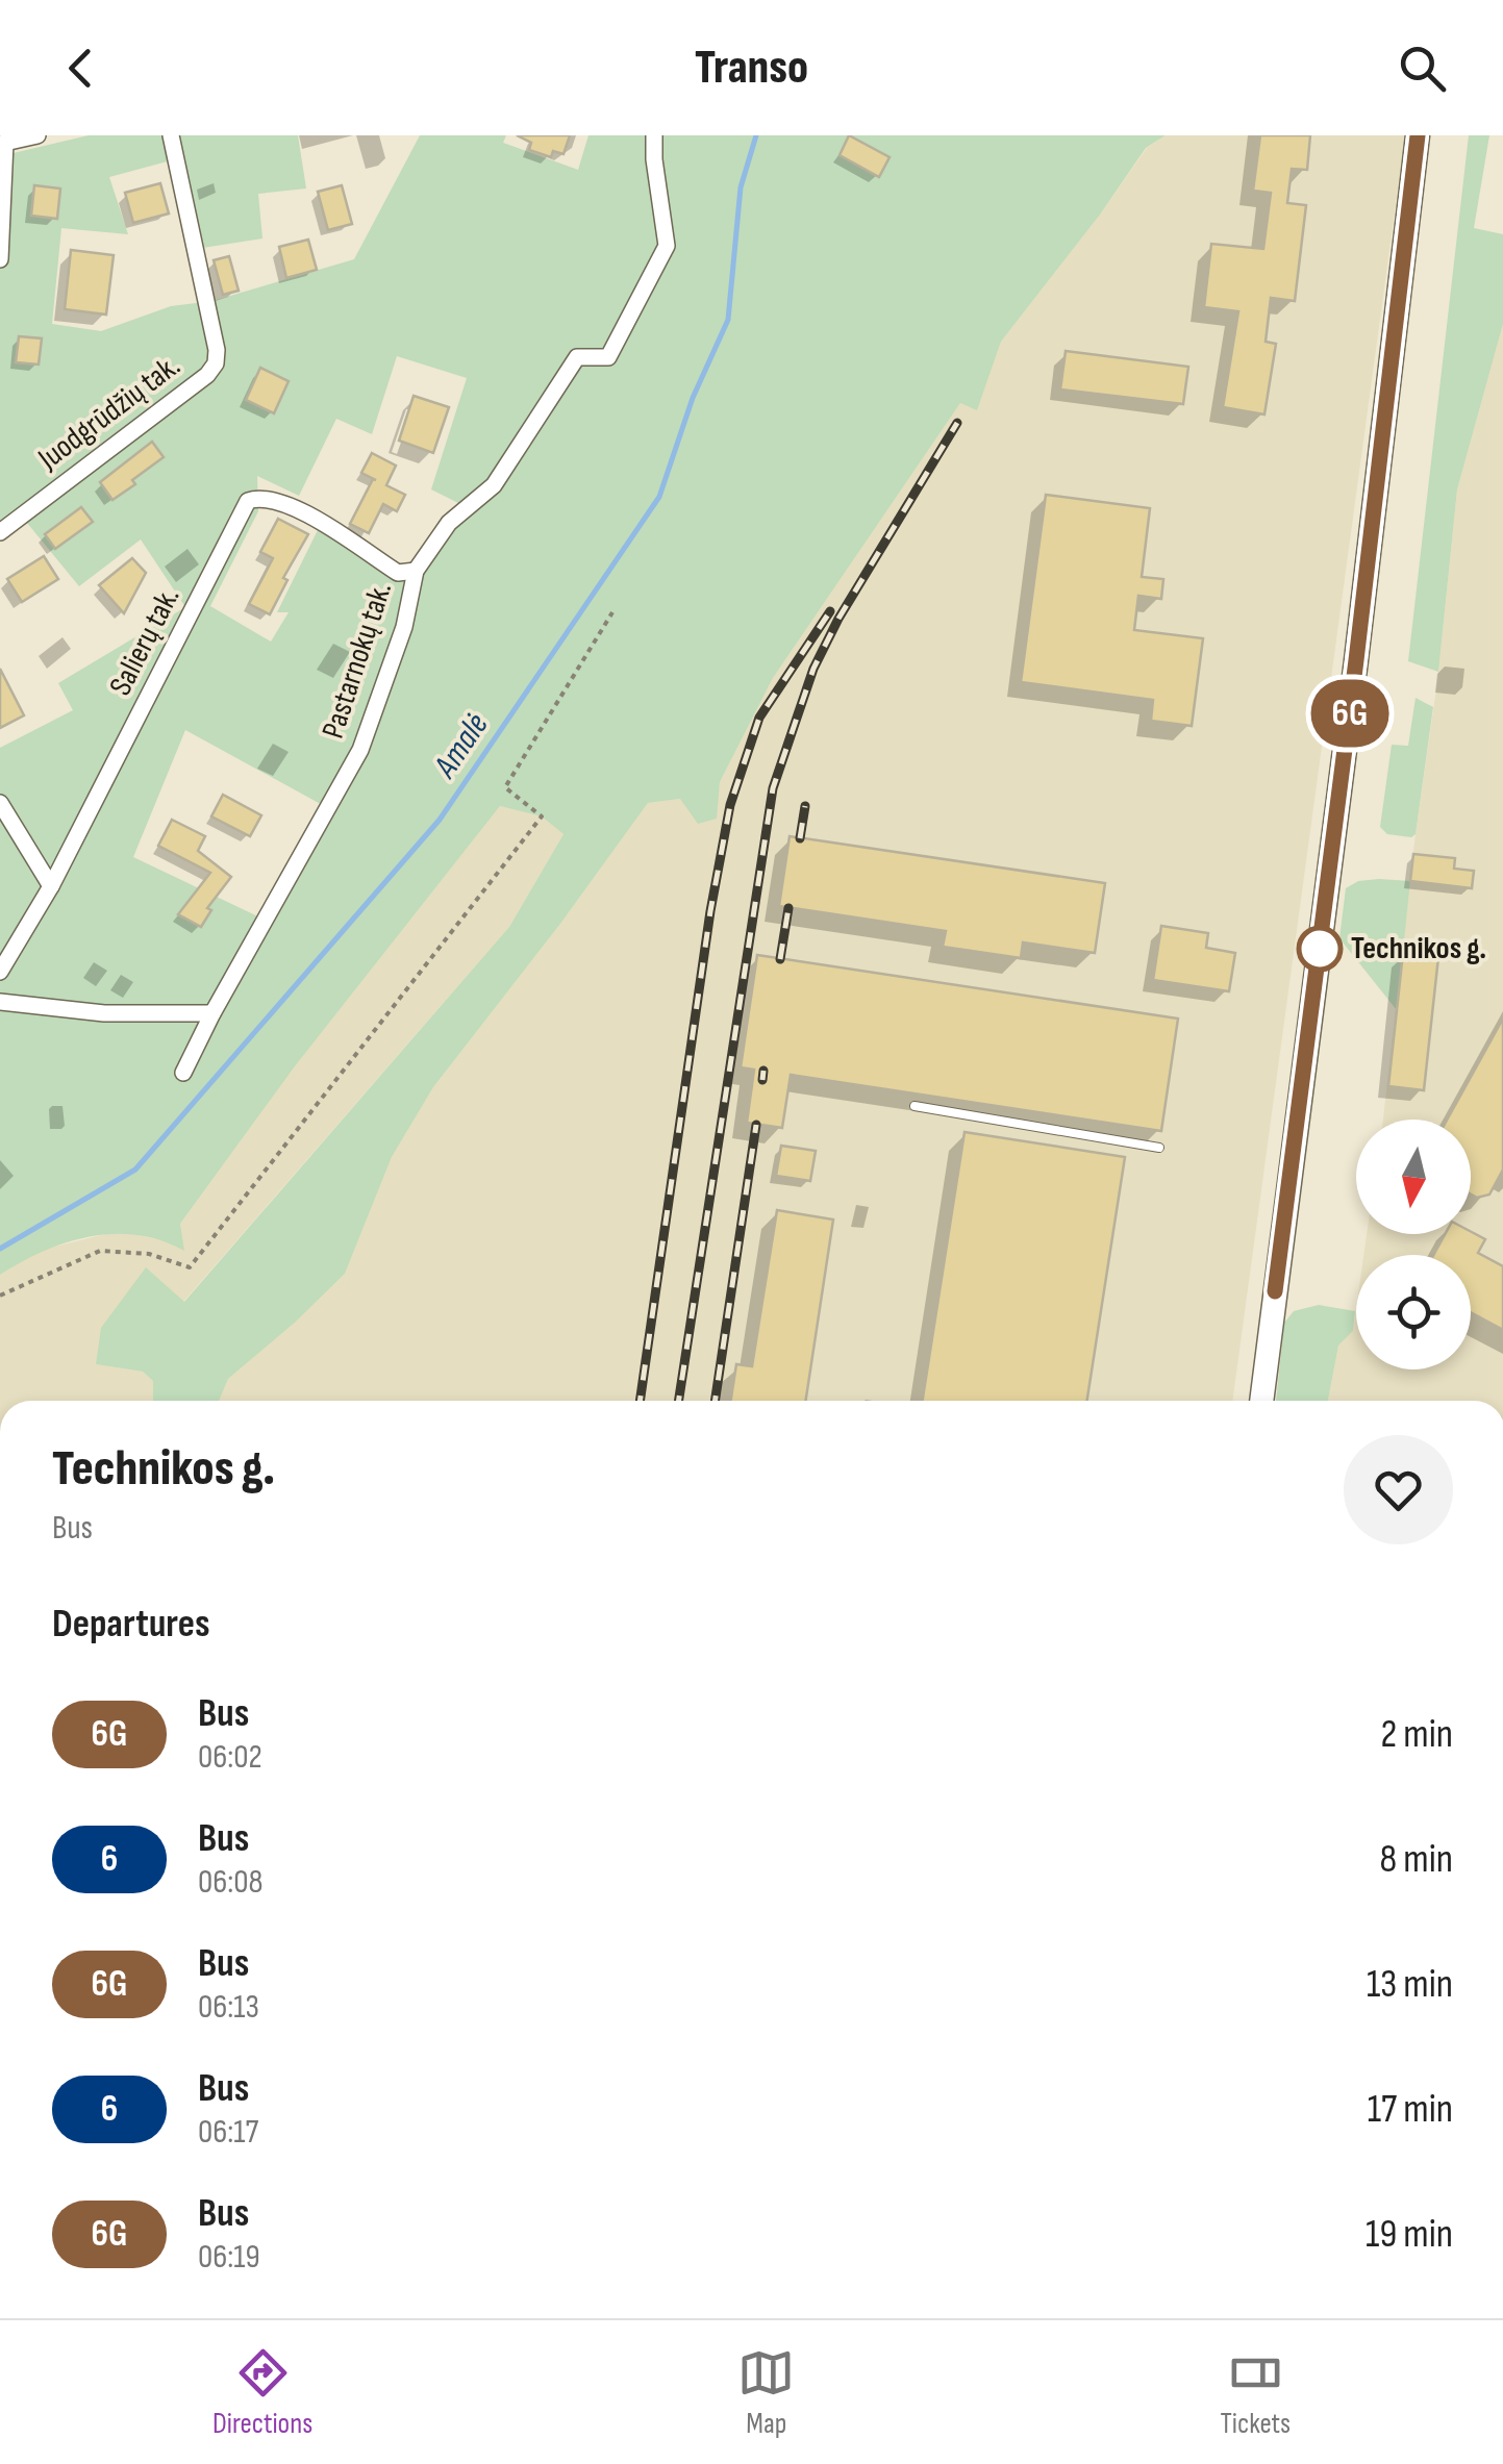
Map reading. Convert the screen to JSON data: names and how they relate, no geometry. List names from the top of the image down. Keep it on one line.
{"streets":{"street":["Juodgrūdžių tak.","Salierų tak.","Pastarnokų tak."]},"crossings":[["Salierų tak.","Pastarnokų tak."]],"water":["Amalė"],"places":["Technikos g."],"lines":["bus line 6G"],"north":"bottom","page":{"header":"Transo","on_map":"6G","heading":[["Technikos g.","Bus"],"Departures"],"list":[{"mark":"6G","name":"Bus","note":"06:02","value":"2 min"},{"mark":"6","name":"Bus","note":"06:08","value":"8 min"},{"mark":"6G","name":"Bus","note":"06:13","value":"13 min"},{"mark":"6","name":"Bus","note":"06:17","value":"17 min"},{"mark":"6G","name":"Bus","note":"06:19","value":"19 min"}],"tabs":["Directions","Map","Tickets"]}}
